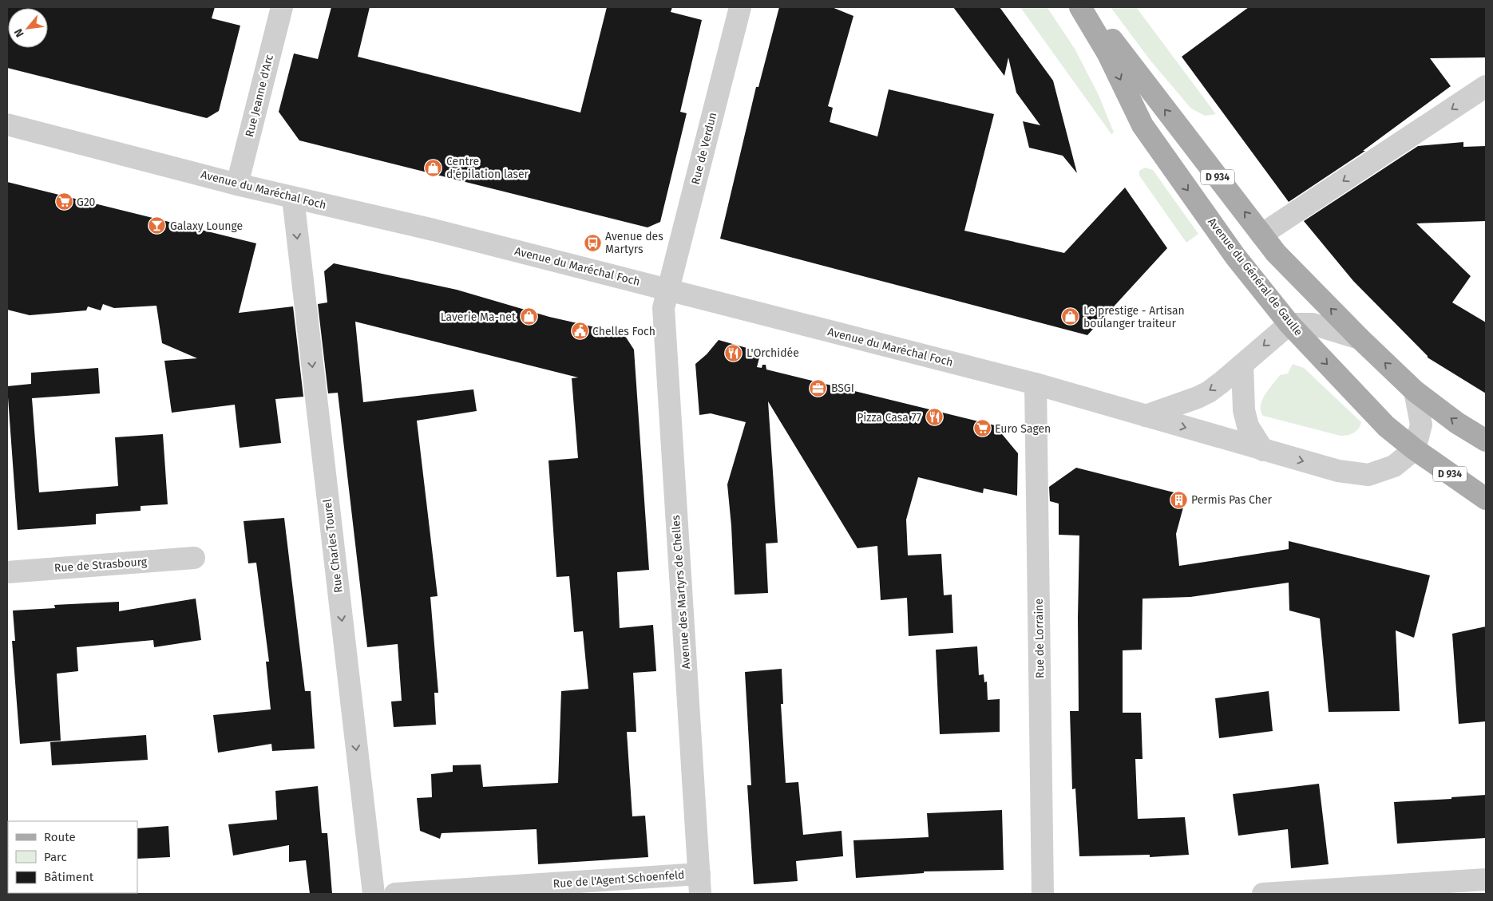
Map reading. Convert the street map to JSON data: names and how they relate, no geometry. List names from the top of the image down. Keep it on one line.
{"streets":{"main road":["D 934","Avenue du Général de Gaulle"],"street":["Rue Jeanne d'Arc","Rue de Verdun","Avenue du Maréchal Foch","Rue Charles Tourel","Rue de Strasbourg","Avenue des Martyrs de Chelles","Rue de Lorraine","Rue de l'Agent Schoenfeld"]},"crossings":[["Rue Jeanne d'Arc","Avenue du Maréchal Foch"],["Rue de Verdun","Avenue du Maréchal Foch"],["Rue de Verdun","Avenue des Martyrs de Chelles"],["Avenue du Maréchal Foch","Avenue du Général de Gaulle"],["Avenue du Maréchal Foch","Rue Charles Tourel"],["Avenue du Maréchal Foch","Avenue des Martyrs de Chelles"],["Avenue du Maréchal Foch","Rue de Lorraine"],["Avenue des Martyrs de Chelles","Rue de l'Agent Schoenfeld"]],"one_way":["Rue Charles Tourel"],"places":{"shop":["Centre d'épilation laser","Laverie Ma-net","Le prestige - Artisan boulanger traiteur"],"supermarket":["G20","Euro Sagen"],"bar":["Galaxy Lounge"],"bus stop":["Avenue des Martyrs"],"public building":["Chelles Foch"],"restaurant":["L'Orchidée","Pizza Casa 77"],"office":["BSGI"],"building":["Permis Pas Cher"]},"legend":["Route","Parc","Bâtiment"],"north":"bottom left"}
